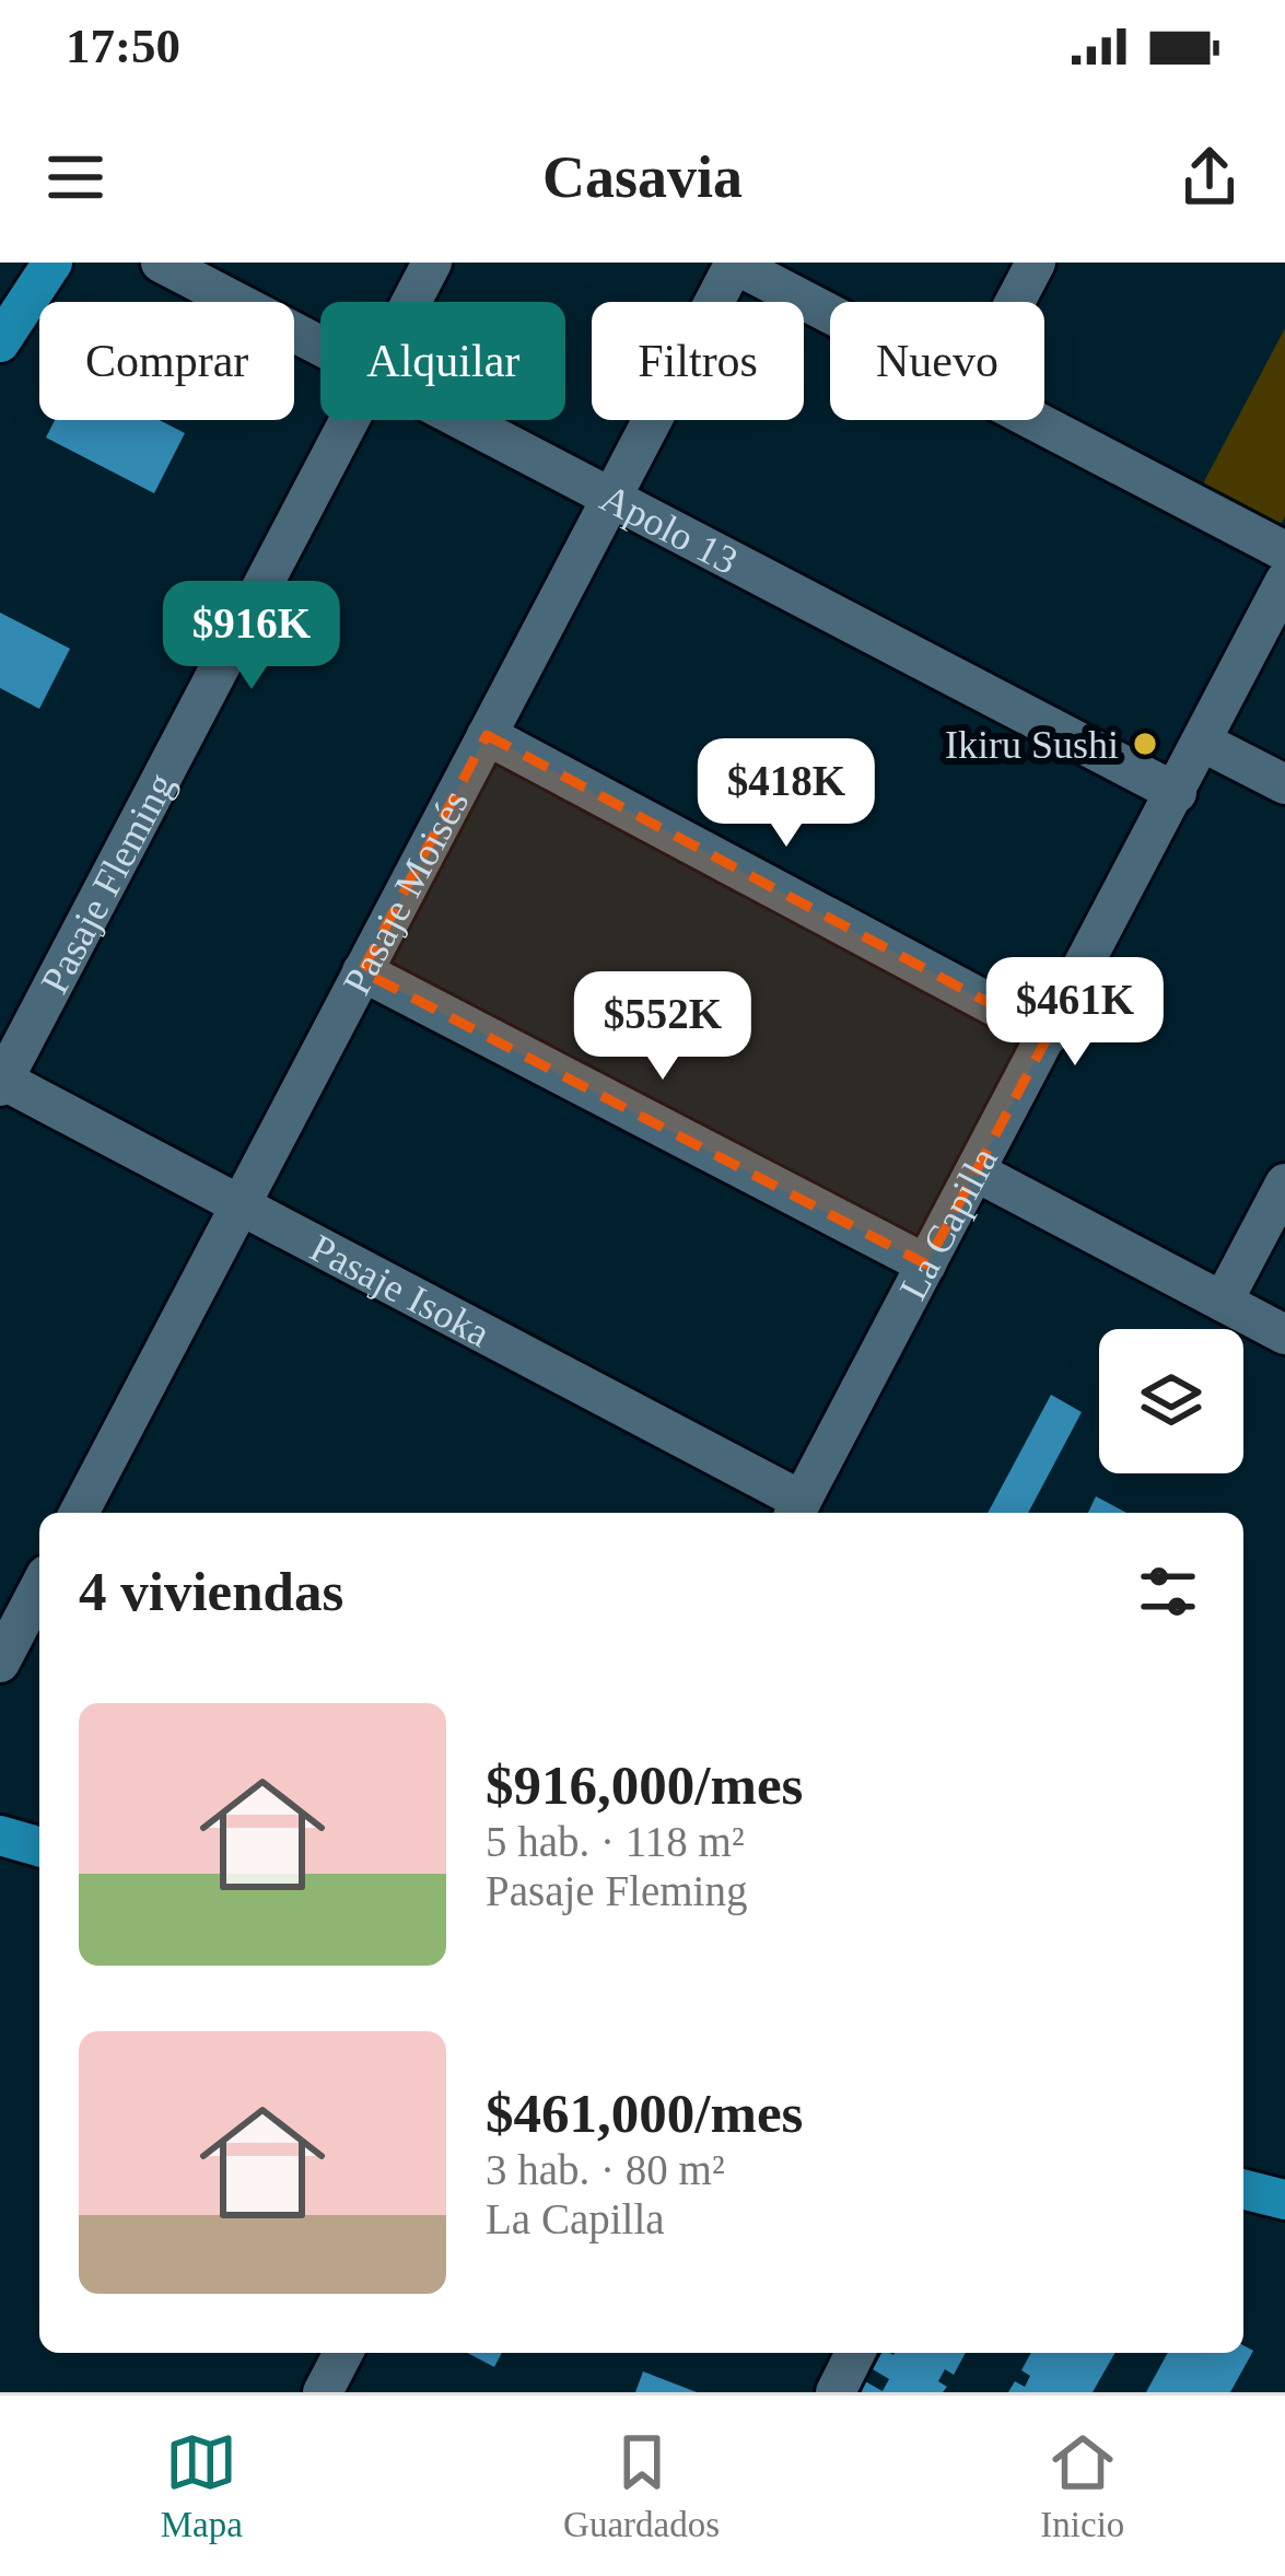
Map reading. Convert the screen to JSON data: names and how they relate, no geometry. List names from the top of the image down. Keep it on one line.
{"streets":{"street":["Apolo 13","Pasaje Fleming","Pasaje Moisés","La Capilla","Pasaje Isoka"]},"crossings":[["Apolo 13","Pasaje Moisés"],["Apolo 13","La Capilla"],["Pasaje Fleming","Pasaje Isoka"],["Pasaje Moisés","Pasaje Isoka"],["La Capilla","Pasaje Isoka"]],"places":["Ikiru Sushi"],"page":{"status":"17:50","header":"Casavia","chip":["Comprar","Alquilar","Filtros","Nuevo"],"price":["$916K","$418K","$461K","$552K"],"heading":"4 viviendas","list":[{"name":"$916,000/mes","note":"5 hab. · 118 m² · Pasaje Fleming"},{"name":"$461,000/mes","note":"3 hab. · 80 m² · La Capilla"}],"tabs":["Mapa","Guardados","Inicio"]}}
